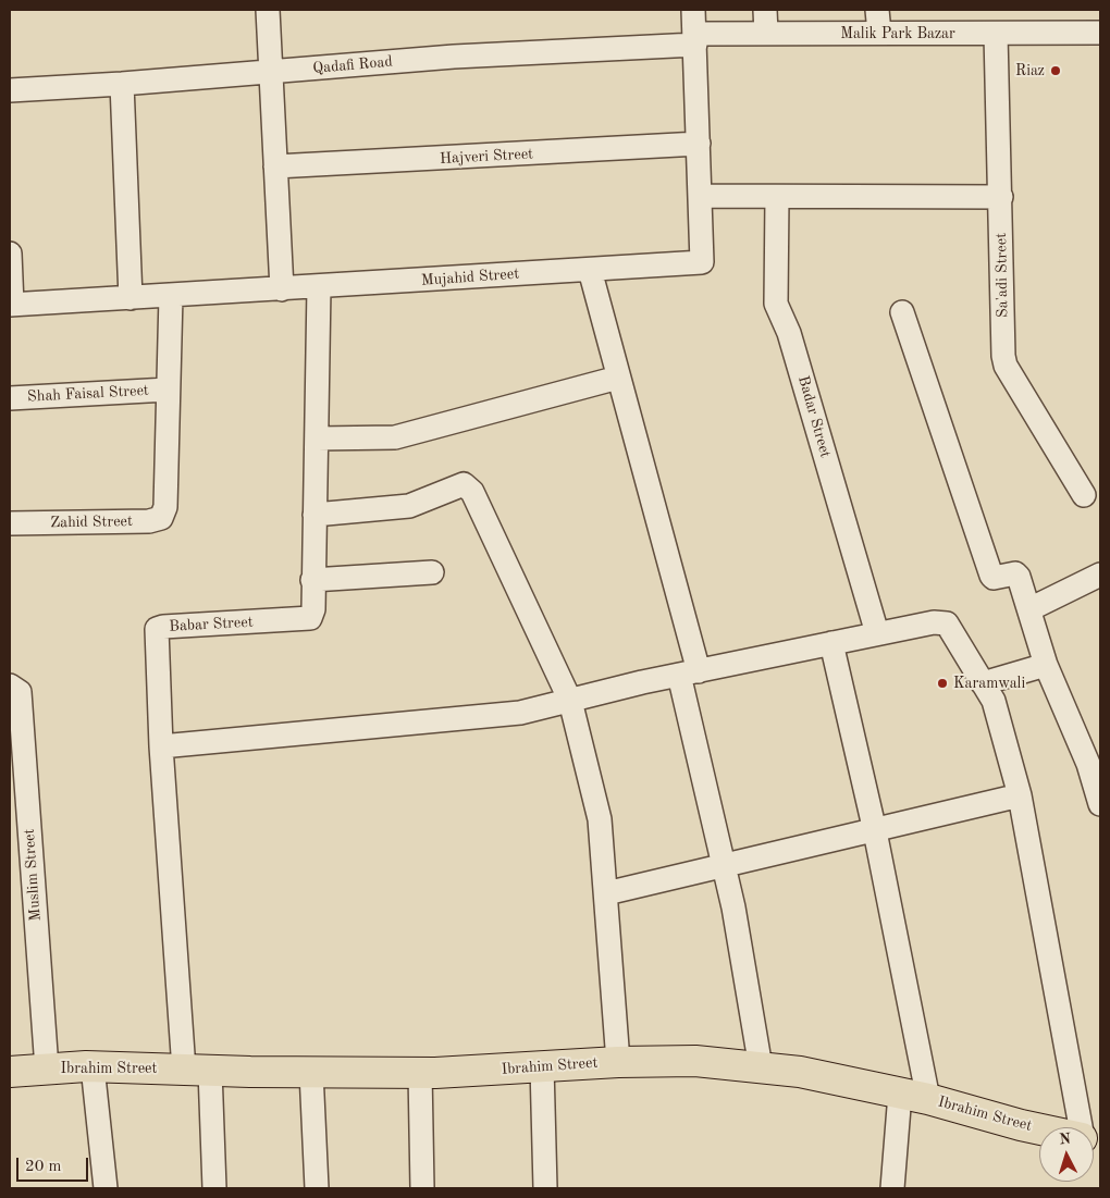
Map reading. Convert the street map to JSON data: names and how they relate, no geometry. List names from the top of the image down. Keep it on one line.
{"streets":{"main road":["Ibrahim Street"],"street":["Malik Park Bazar","Qadafi Road","Hajveri Street","Sa'adi Street","Mujahid Street","Shah Faisal Street","Badar Street","Zahid Street","Babar Street","Muslim Street"]},"crossings":[["Malik Park Bazar","Qadafi Road"],["Malik Park Bazar","Sa'adi Street"],["Malik Park Bazar","Mujahid Street"],["Qadafi Road","Mujahid Street"],["Hajveri Street","Mujahid Street"],["Mujahid Street","Babar Street"],["Shah Faisal Street","Zahid Street"],["Babar Street","Ibrahim Street"],["Muslim Street","Ibrahim Street"]],"places":["Riaz","Karamwali"],"scale_bar":"20 m","north":"top"}
